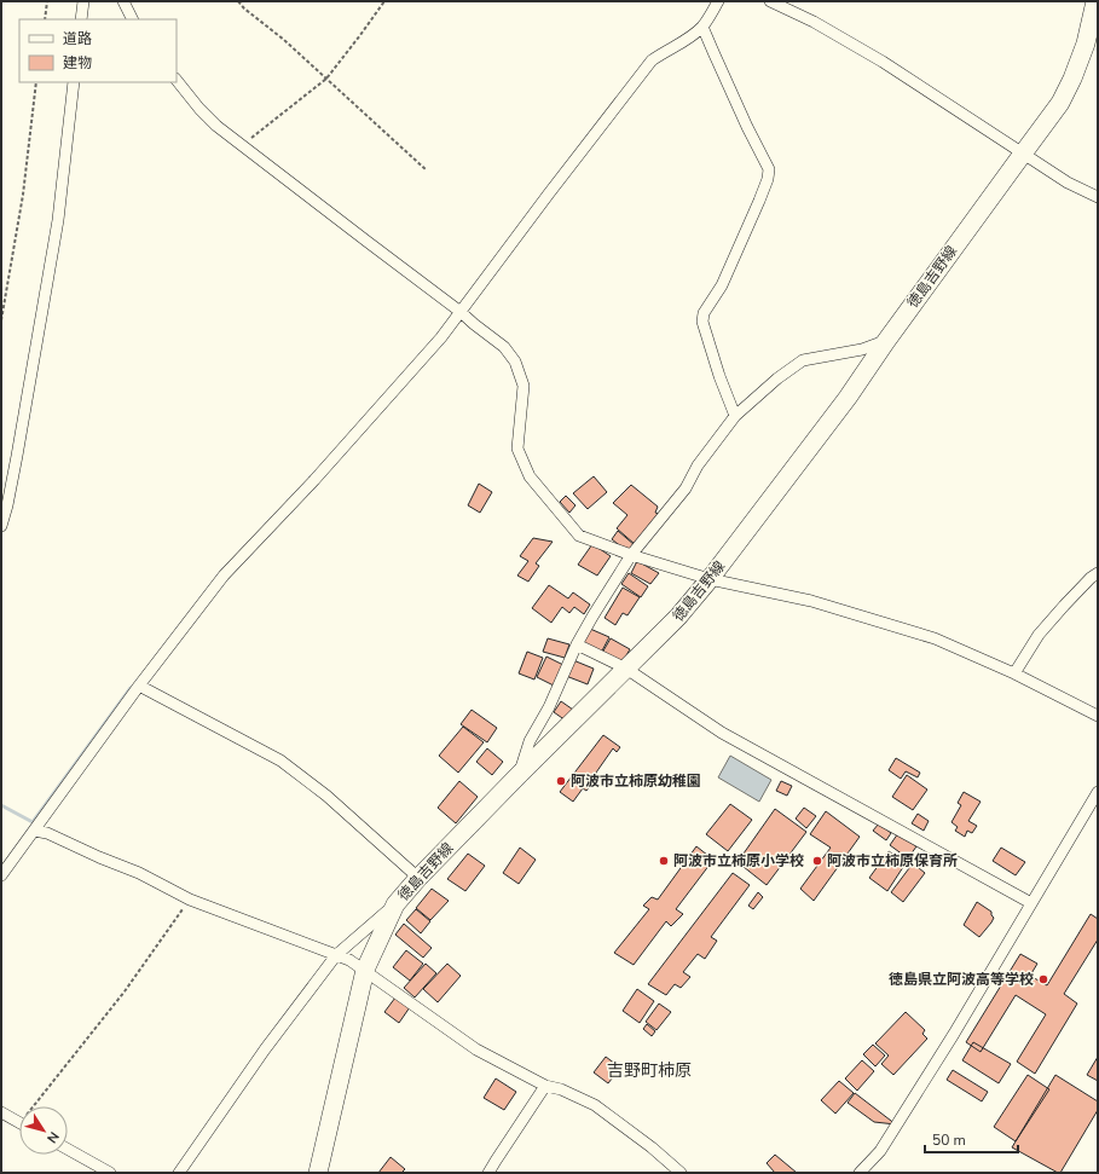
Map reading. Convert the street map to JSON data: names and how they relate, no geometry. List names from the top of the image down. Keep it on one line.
{"streets":{"main road":["徳島吉野線"]},"districts":["吉野町柿原"],"places":["阿波市立柿原幼稚園","阿波市立柿原小学校","阿波市立柿原保育所","徳島県立阿波高等学校"],"legend":["道路","建物"],"scale_bar":"50 m","north":"bottom right"}
